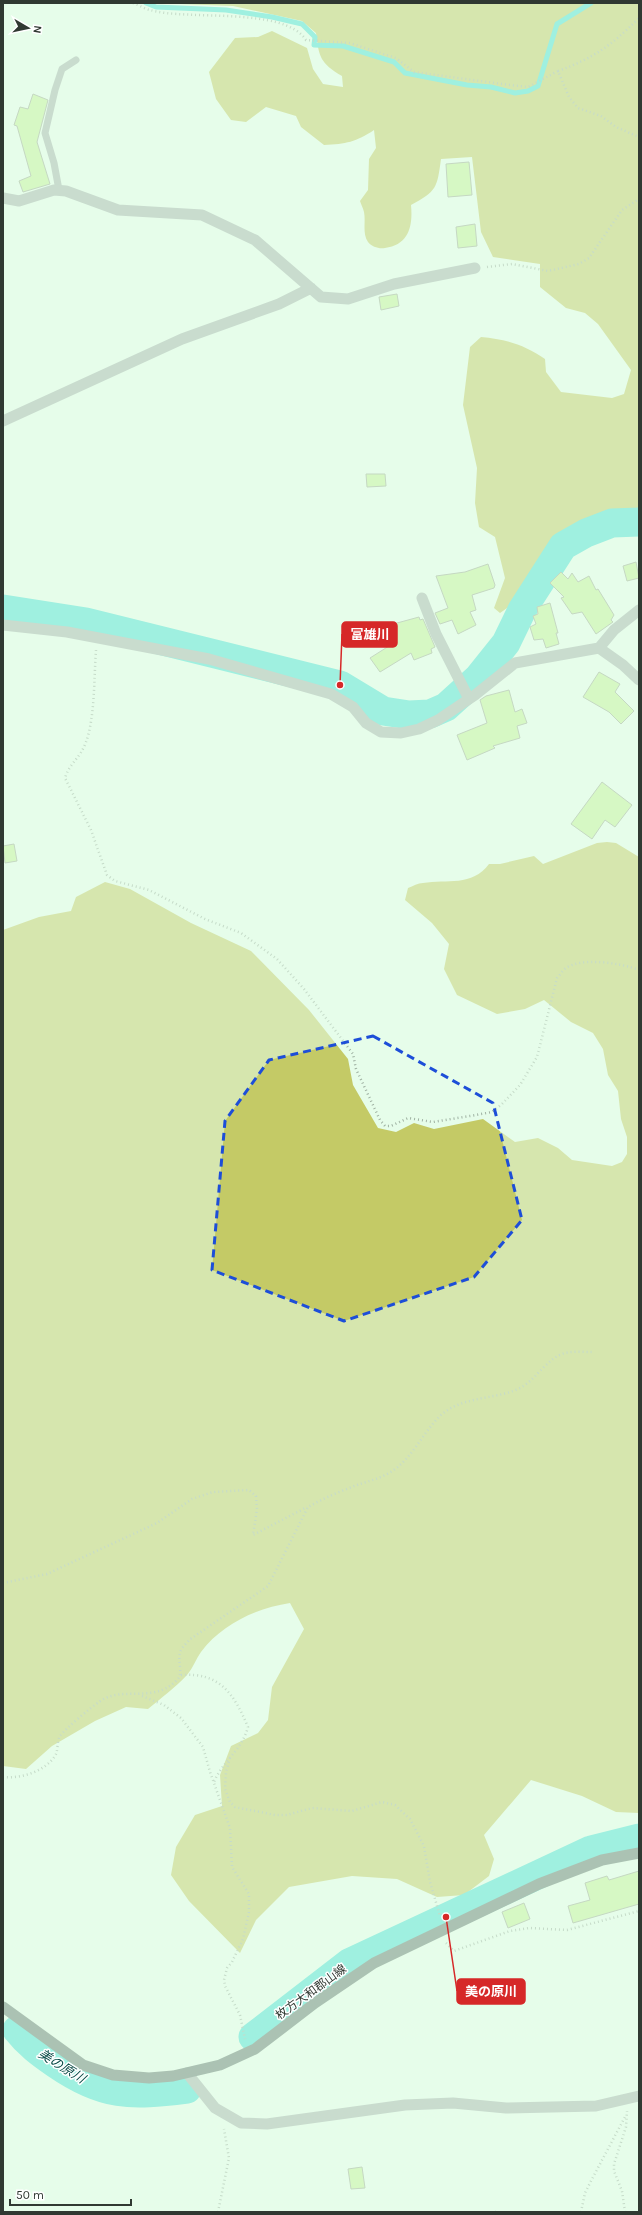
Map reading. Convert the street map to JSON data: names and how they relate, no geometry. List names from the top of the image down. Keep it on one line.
{"streets":{"main road":["枚方大和郡山線"]},"water":["美の原川"],"places":["富雄川","美の原川"],"scale_bar":"50 m","north":"right"}
